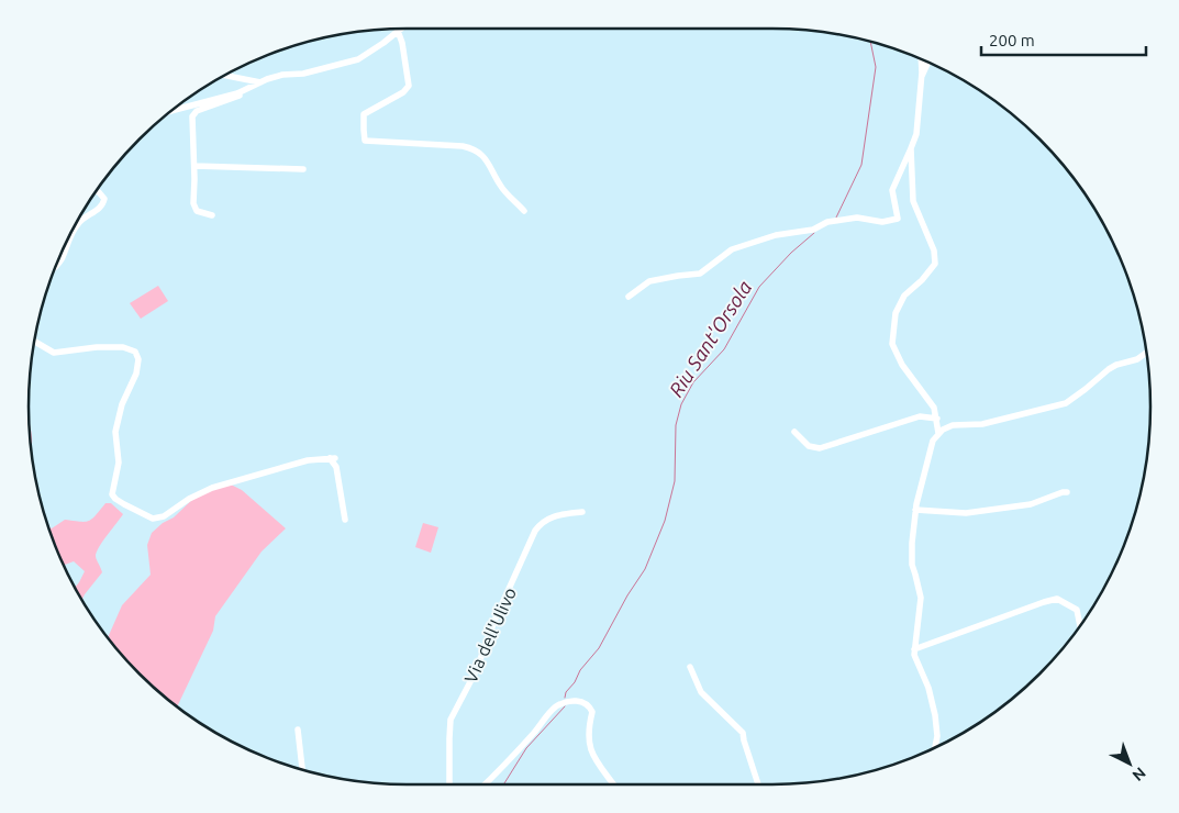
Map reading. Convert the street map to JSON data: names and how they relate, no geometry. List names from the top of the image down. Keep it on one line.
{"streets":{"street":["Via dell'Ulivo"]},"water":["Riu Sant'Orsola"],"scale_bar":"200 m","north":"bottom right"}
